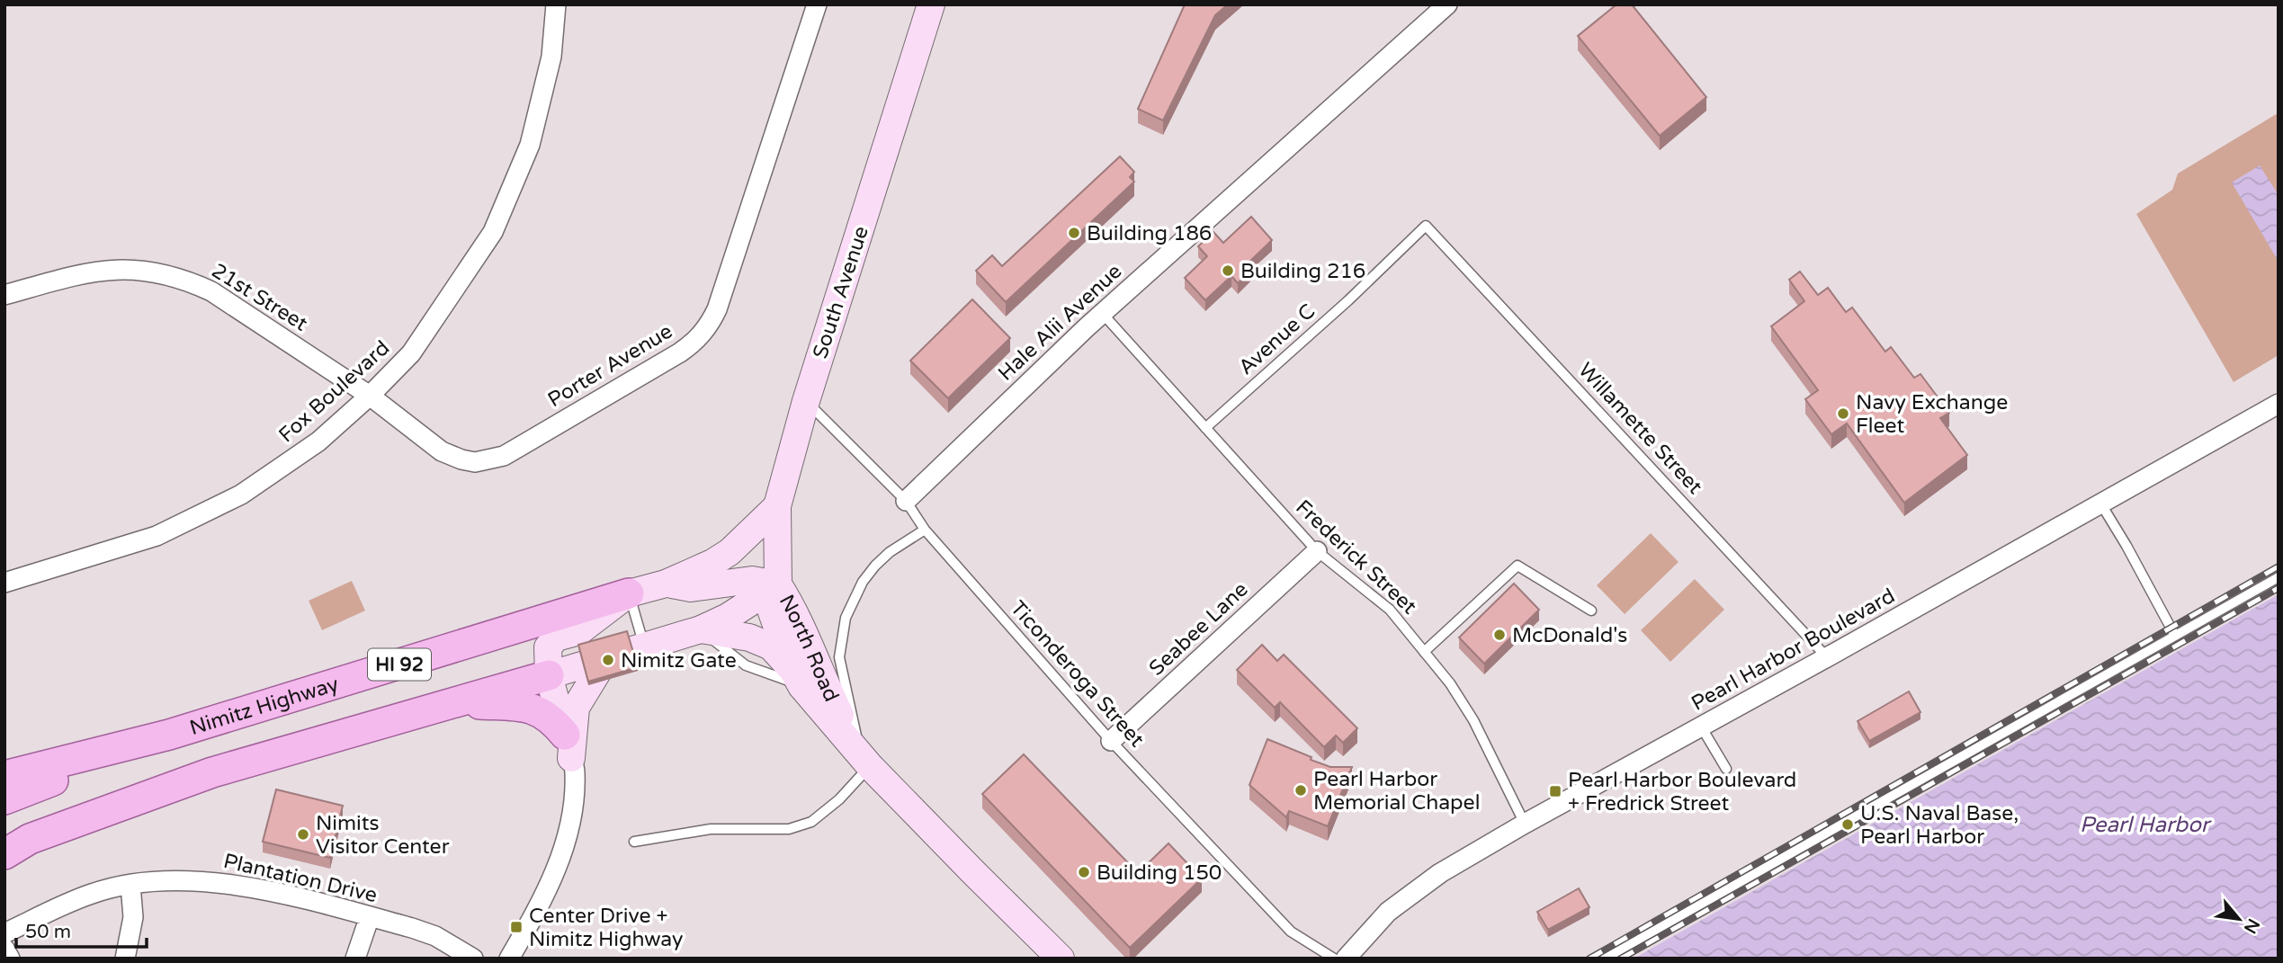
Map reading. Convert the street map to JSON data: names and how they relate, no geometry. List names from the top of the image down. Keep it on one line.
{"streets":{"main road":["HI 92","Nimitz Highway"],"street":["South Avenue","21st Street","Hale Alii Avenue","Porter Avenue","Fox Boulevard","Seabee Lane","North Road","Pearl Harbor Boulevard","Plantation Drive"],"lane":["Avenue C","Willamette Street","Frederick Street","Ticonderoga Street"]},"crossings":[["South Avenue","North Road"],["South Avenue","Ticonderoga Street"],["21st Street","Porter Avenue"],["21st Street","Fox Boulevard"],["Hale Alii Avenue","Frederick Street"],["Hale Alii Avenue","Ticonderoga Street"],["Avenue C","Willamette Street"],["Avenue C","Frederick Street"],["Porter Avenue","Fox Boulevard"],["Willamette Street","Pearl Harbor Boulevard"],["Frederick Street","Seabee Lane"],["Frederick Street","Pearl Harbor Boulevard"],["Seabee Lane","Ticonderoga Street"]],"water":["Pearl Harbor"],"places":{"other":["Building 186","Building 216","Navy Exchange Fleet","McDonald's","Nimitz Gate","Pearl Harbor Memorial Chapel","U.S. Naval Base, Pearl Harbor","Nimits Visitor Center","Building 150"],"transit":["Pearl Harbor Boulevard + Fredrick Street","Center Drive + Nimitz Highway"]},"scale_bar":"50 m","north":"bottom right"}
